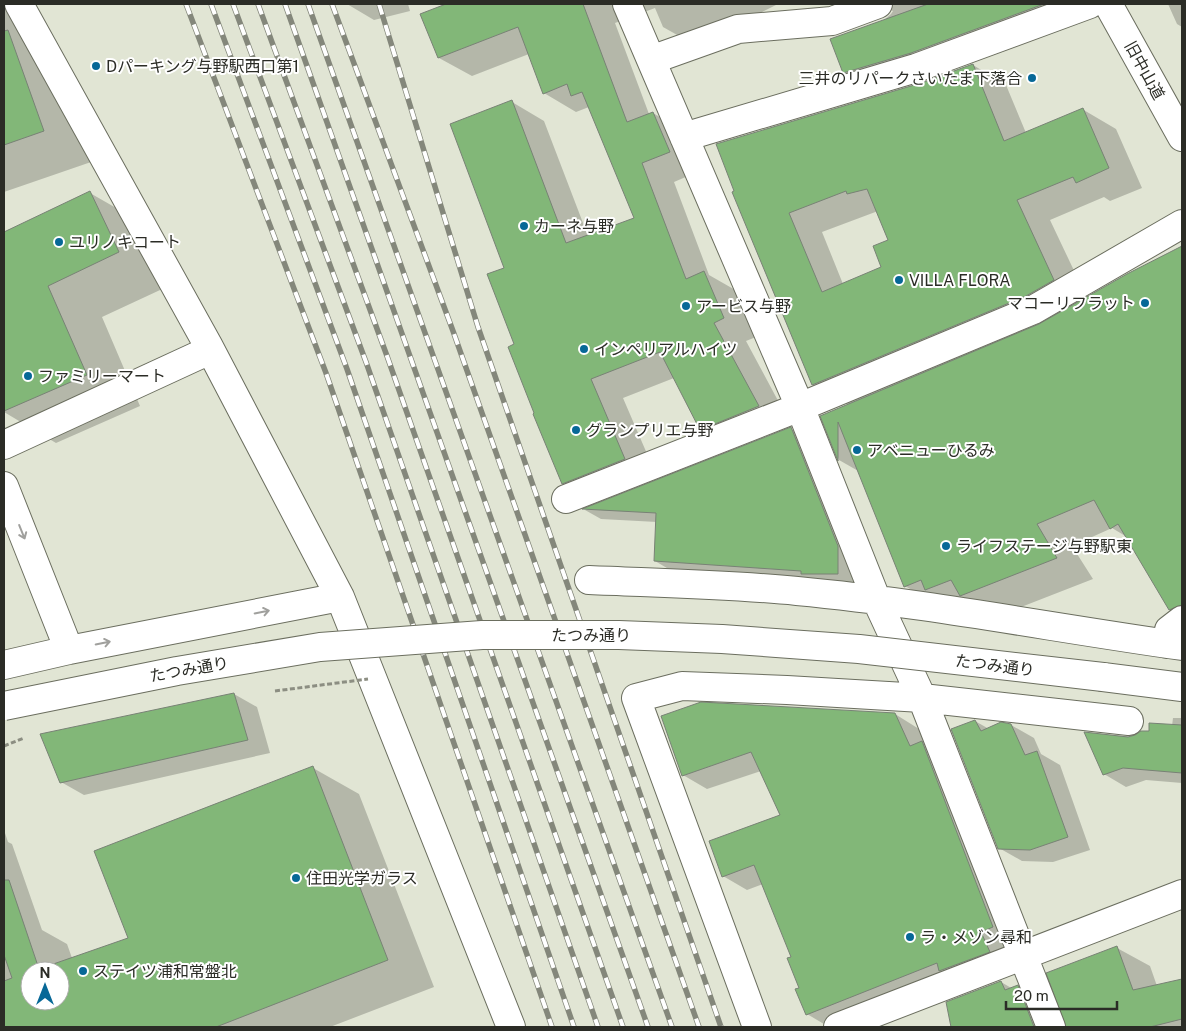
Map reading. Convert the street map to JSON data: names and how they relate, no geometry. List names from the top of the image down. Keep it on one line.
{"streets":{"street":["旧中山道","たつみ通り"]},"places":["Dパーキング与野駅西口第1","三井のリパークさいたま下落合","カーネ与野","ユリノキコート","VILLA FLORA","マコーリフラット","アービス与野","インペリアルハイツ","ファミリーマート","グランプリエ与野","アベニューひるみ","ライフステージ与野駅東","住田光学ガラス","ラ・メゾン尋和","ステイツ浦和常盤北"],"scale_bar":"20 m","north":"top"}
